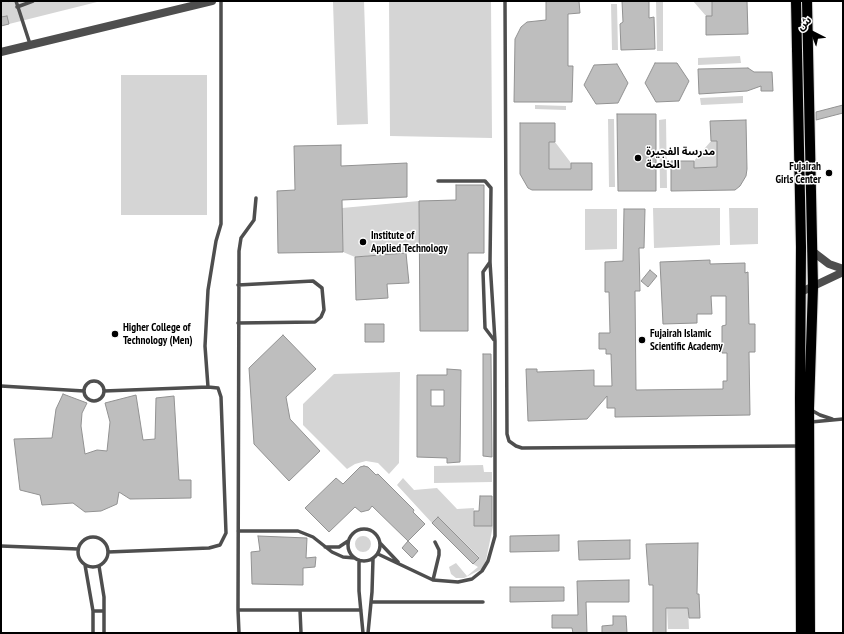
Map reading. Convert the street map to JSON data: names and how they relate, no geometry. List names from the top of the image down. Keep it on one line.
{"places":["مدرسة الفجيرة الخاصة","Fujairah Girls Center","Institute of Applied Technology","Higher College of Technology (Men)","Fujairah Islamic Scientific Academy"],"north":"top left"}
